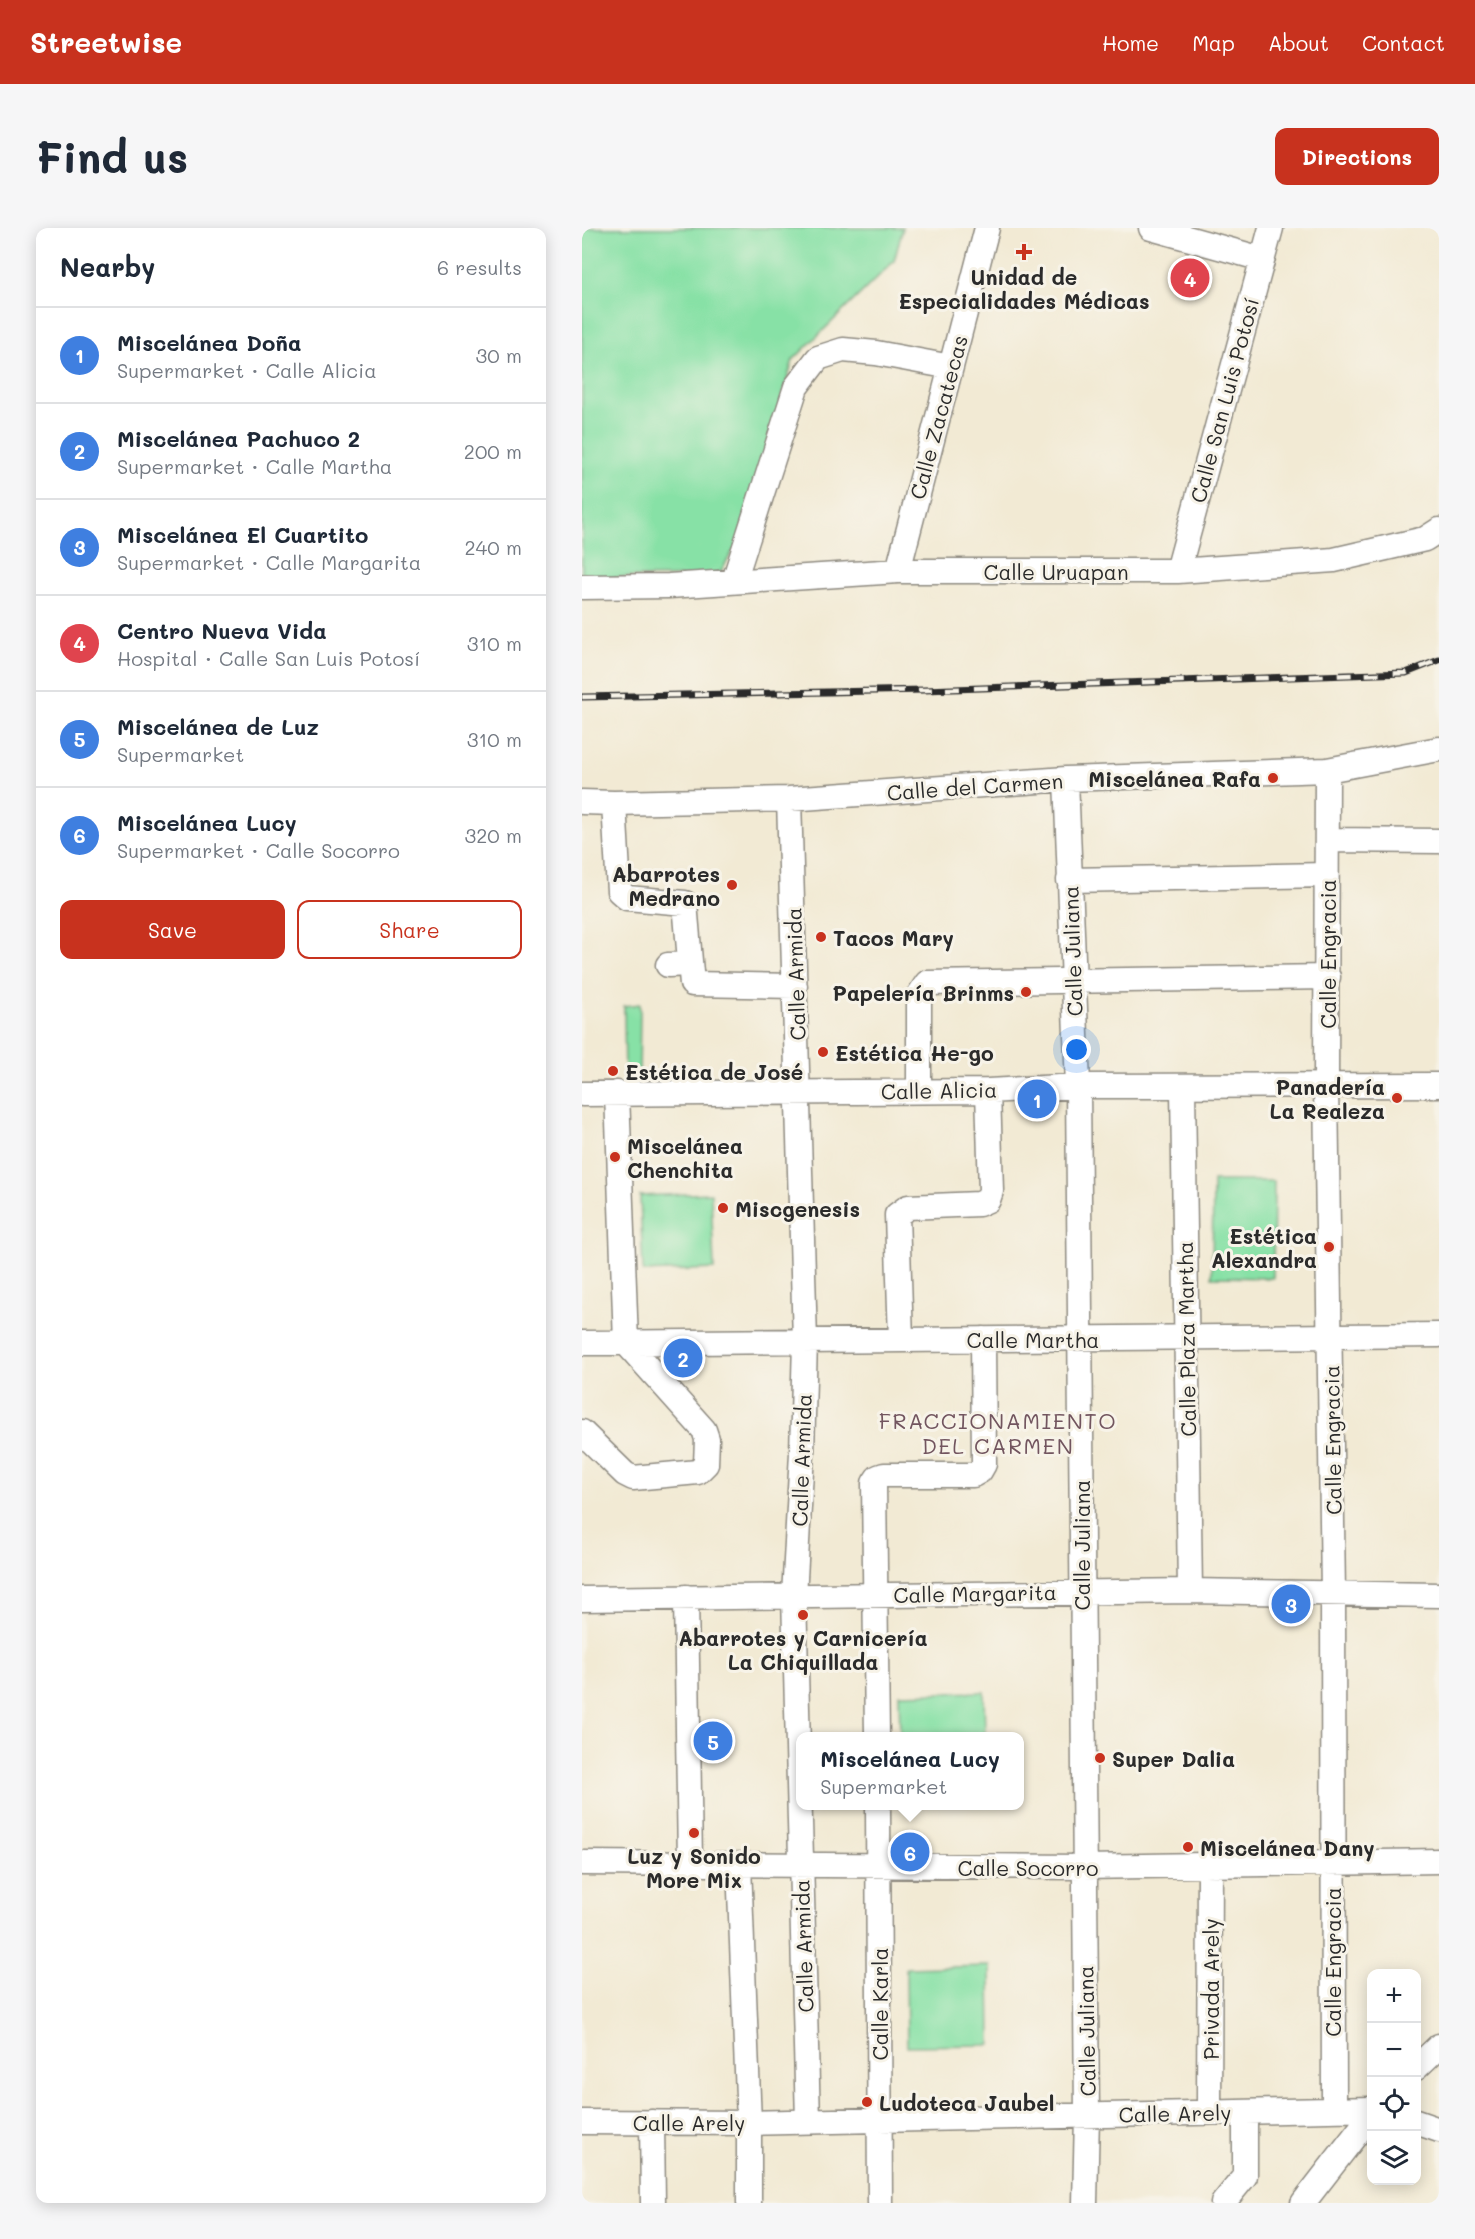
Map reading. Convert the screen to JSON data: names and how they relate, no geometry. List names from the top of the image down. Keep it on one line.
{"streets":{"street":["Calle San Luis Potosí","Calle Zacatecas","Calle Uruapan","Calle del Carmen","Calle Juliana","Calle Engracia","Calle Armida","Calle Alicia","Calle Martha","Calle Plaza Martha","Calle Margarita","Calle Socorro","Privada Arely","Calle Karla","Calle Arely"]},"crossings":[["Calle San Luis Potosí","Calle Uruapan"],["Calle Zacatecas","Calle Uruapan"],["Calle del Carmen","Calle Juliana"],["Calle del Carmen","Calle Engracia"],["Calle del Carmen","Calle Armida"],["Calle Juliana","Calle Alicia"],["Calle Juliana","Calle Martha"],["Calle Juliana","Calle Margarita"],["Calle Juliana","Calle Socorro"],["Calle Juliana","Calle Arely"],["Calle Engracia","Calle Alicia"],["Calle Engracia","Calle Martha"],["Calle Engracia","Calle Margarita"],["Calle Engracia","Calle Socorro"],["Calle Engracia","Calle Arely"],["Calle Armida","Calle Alicia"],["Calle Armida","Calle Martha"],["Calle Armida","Calle Margarita"],["Calle Armida","Calle Socorro"],["Calle Armida","Calle Arely"],["Calle Alicia","Calle Plaza Martha"],["Calle Martha","Calle Plaza Martha"],["Calle Plaza Martha","Calle Margarita"],["Calle Socorro","Privada Arely"],["Calle Socorro","Calle Karla"],["Privada Arely","Calle Arely"],["Calle Karla","Calle Arely"]],"districts":["FRACCIONAMIENTO DEL CARMEN"],"places":{"health":["Unidad de Especialidades Médicas"],"other":["Miscelánea Rafa","Abarrotes Medrano","Tacos Mary","Papelería Brinms","Estética He-go","Estética de José","Panadería La Realeza","Miscelánea Chenchita","Miscgenesis","Estética Alexandra","Abarrotes y Carnicería La Chiquillada","Super Dalia","Luz y Sonido More Mix","Miscelánea Dany","Ludoteca Jaubel"]},"page":{"header":"Streetwise","nav":["Home","Map","About","Contact"],"buttons":["Directions",["Save","Share"]],"title":"Find us","heading":["Nearby","6 results"],"pins":["4","1","2","3","5","6"],"list":[{"mark":"1","name":"Miscelánea Doña","note":"Supermarket · Calle Alicia","value":"30 m"},{"mark":"2","name":"Miscelánea Pachuco 2","note":"Supermarket · Calle Martha","value":"200 m"},{"mark":"3","name":"Miscelánea El Cuartito","note":"Supermarket · Calle Margarita","value":"240 m"},{"mark":"4","name":"Centro Nueva Vida","note":"Hospital · Calle San Luis Potosí","value":"310 m"},{"mark":"5","name":"Miscelánea de Luz","note":"Supermarket","value":"310 m"},{"mark":"6","name":"Miscelánea Lucy","note":"Supermarket · Calle Socorro","value":"320 m"}],"popup":["Miscelánea Lucy","Supermarket"],"map_buttons":["+","−"]}}
